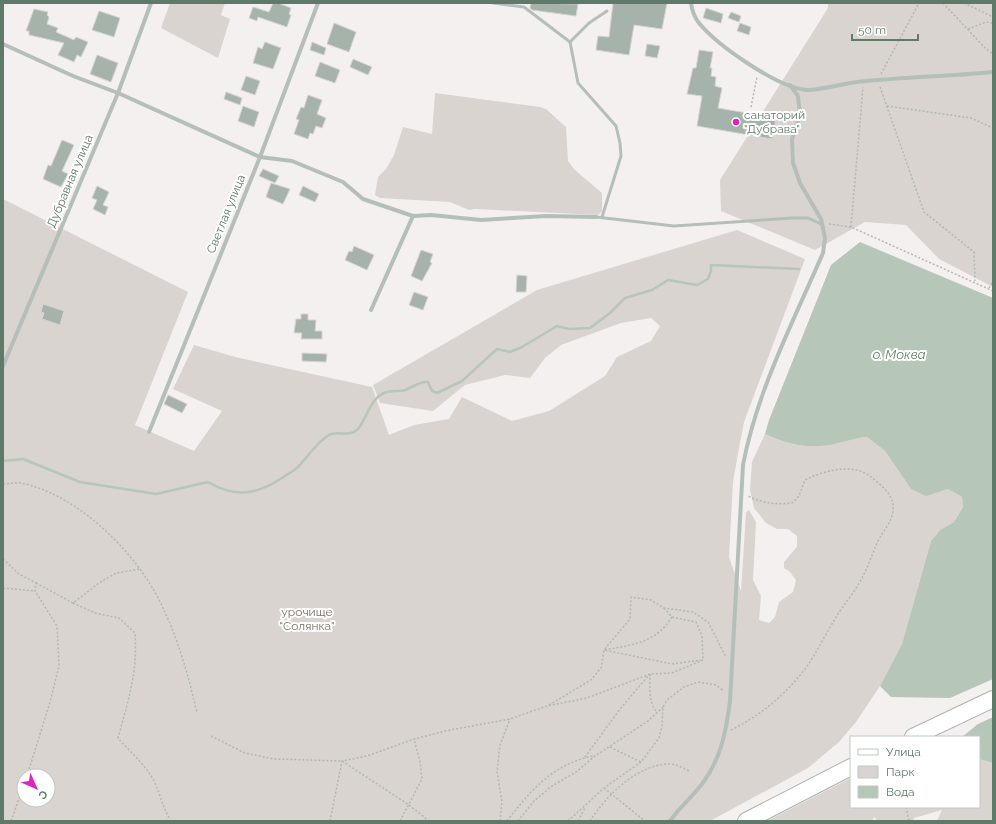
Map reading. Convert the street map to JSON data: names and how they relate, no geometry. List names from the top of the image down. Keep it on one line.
{"streets":{"street":["Дубравная улица","Светлая улица"]},"water":["о. Моква"],"parks":["урочище \"Солянка\""],"places":["санаторий \"Дубрава\""],"legend":["Улица","Парк","Вода"],"scale_bar":"50 m","north":"bottom right"}
